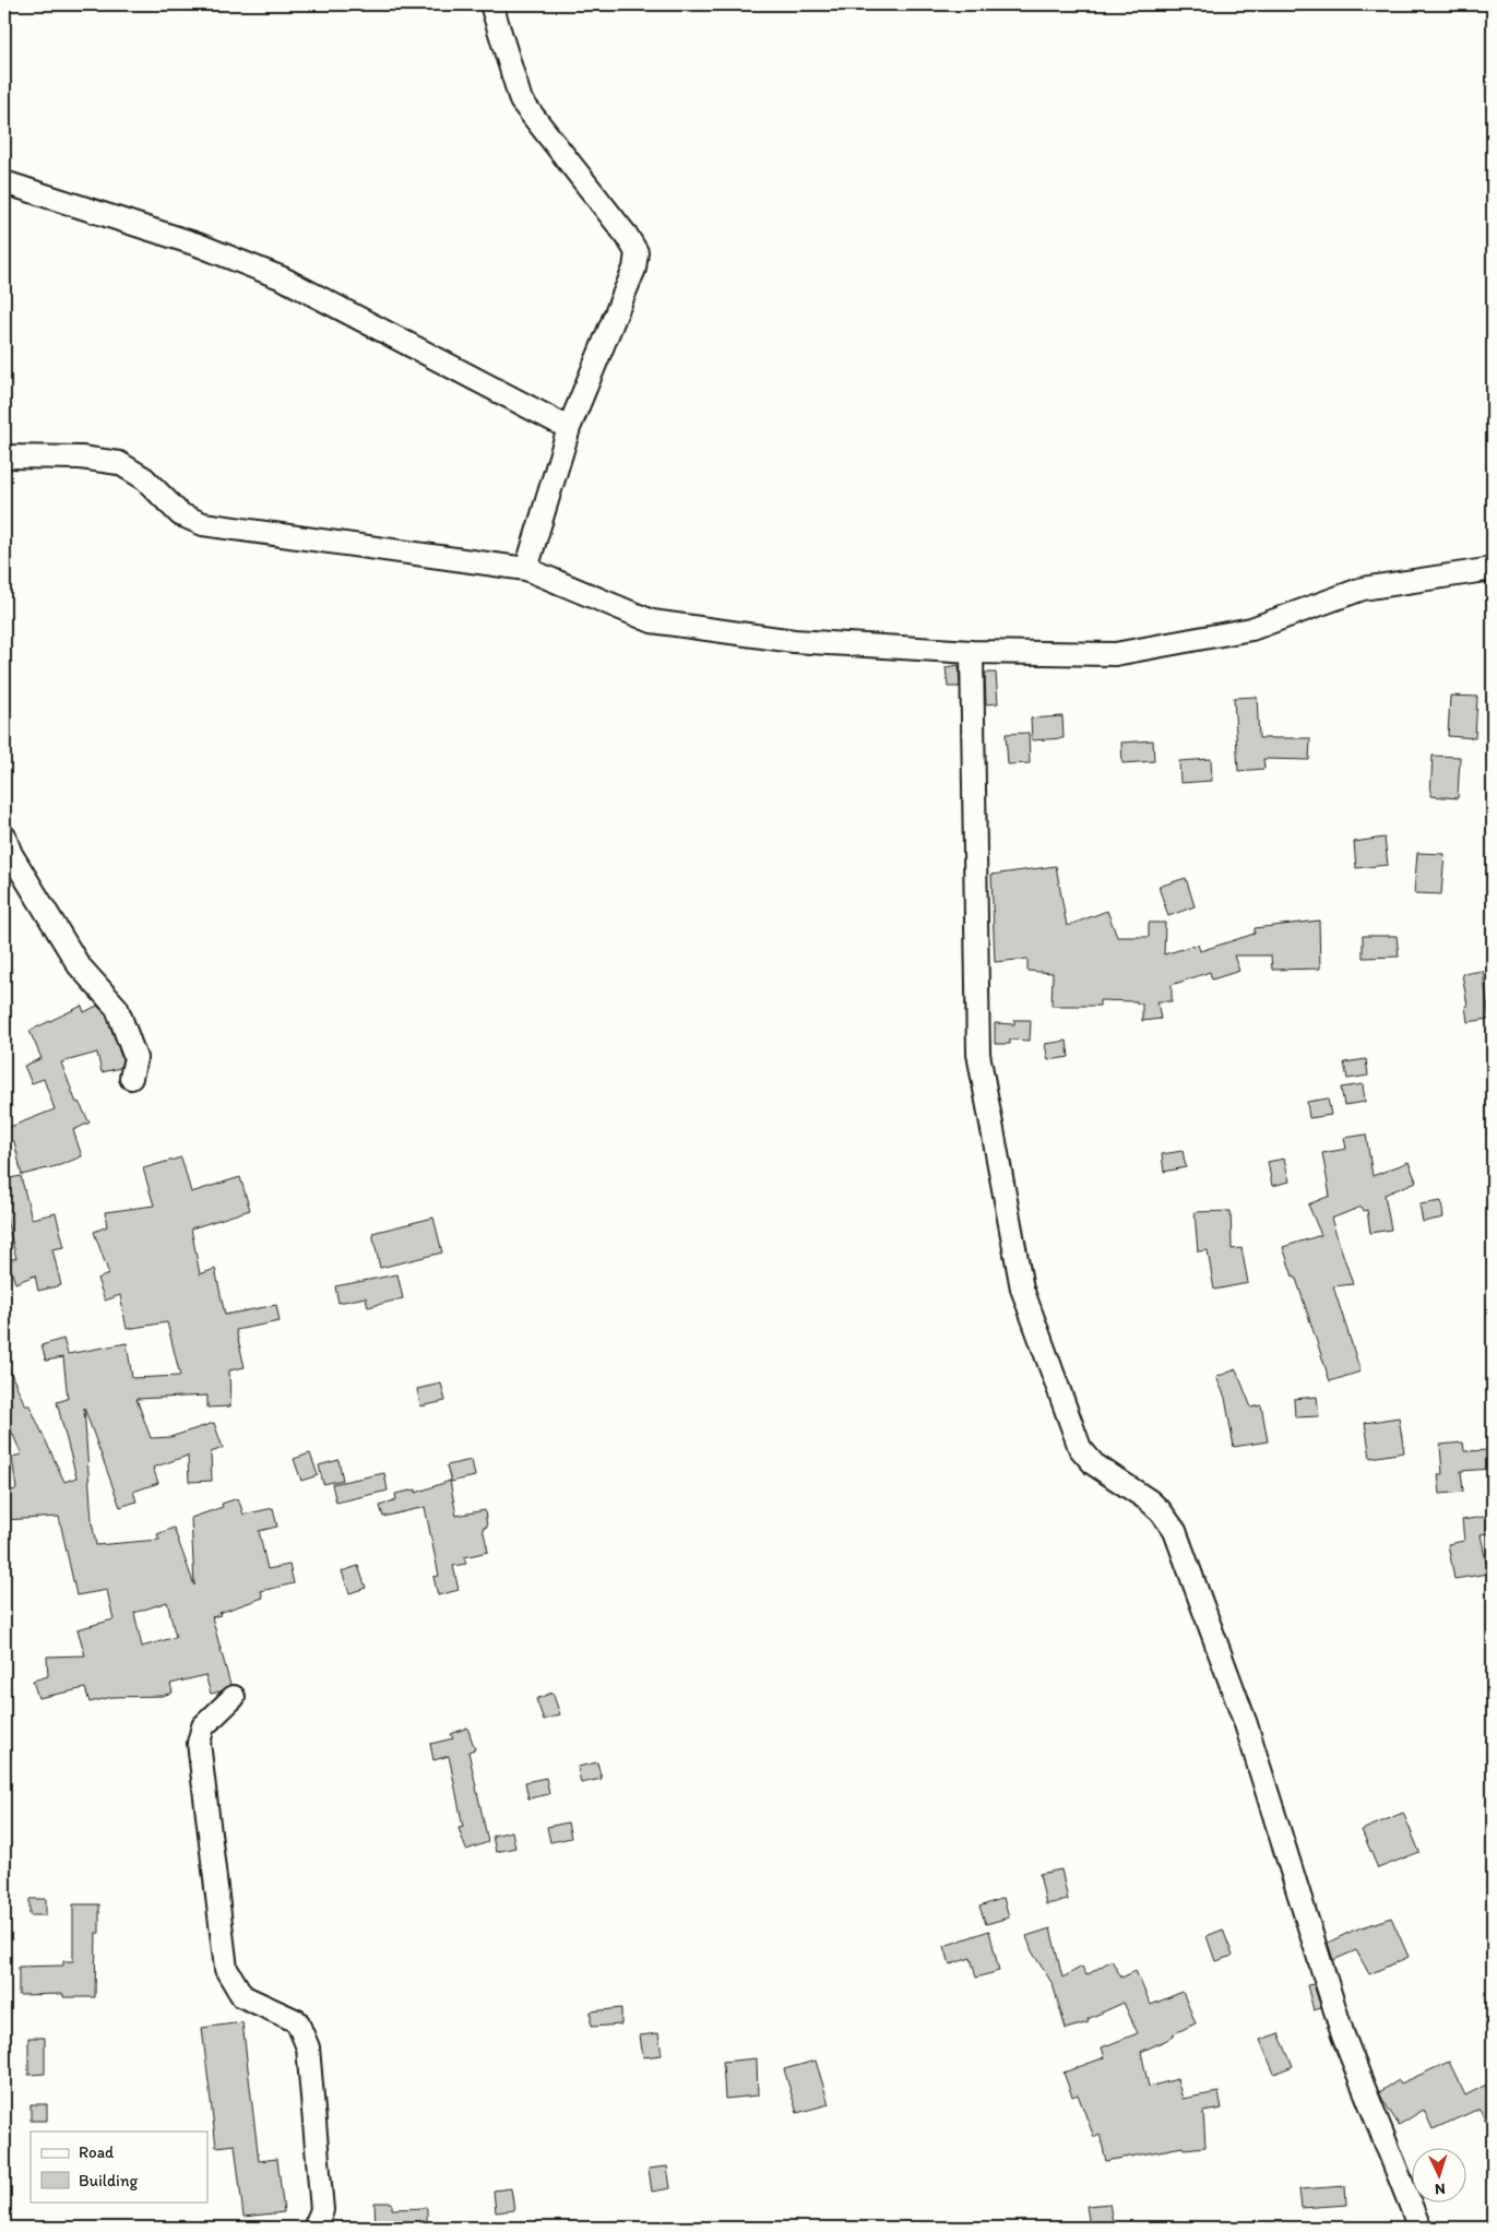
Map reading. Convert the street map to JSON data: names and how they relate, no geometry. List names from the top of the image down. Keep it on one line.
{"legend":["Road","Building"],"north":"bottom"}
